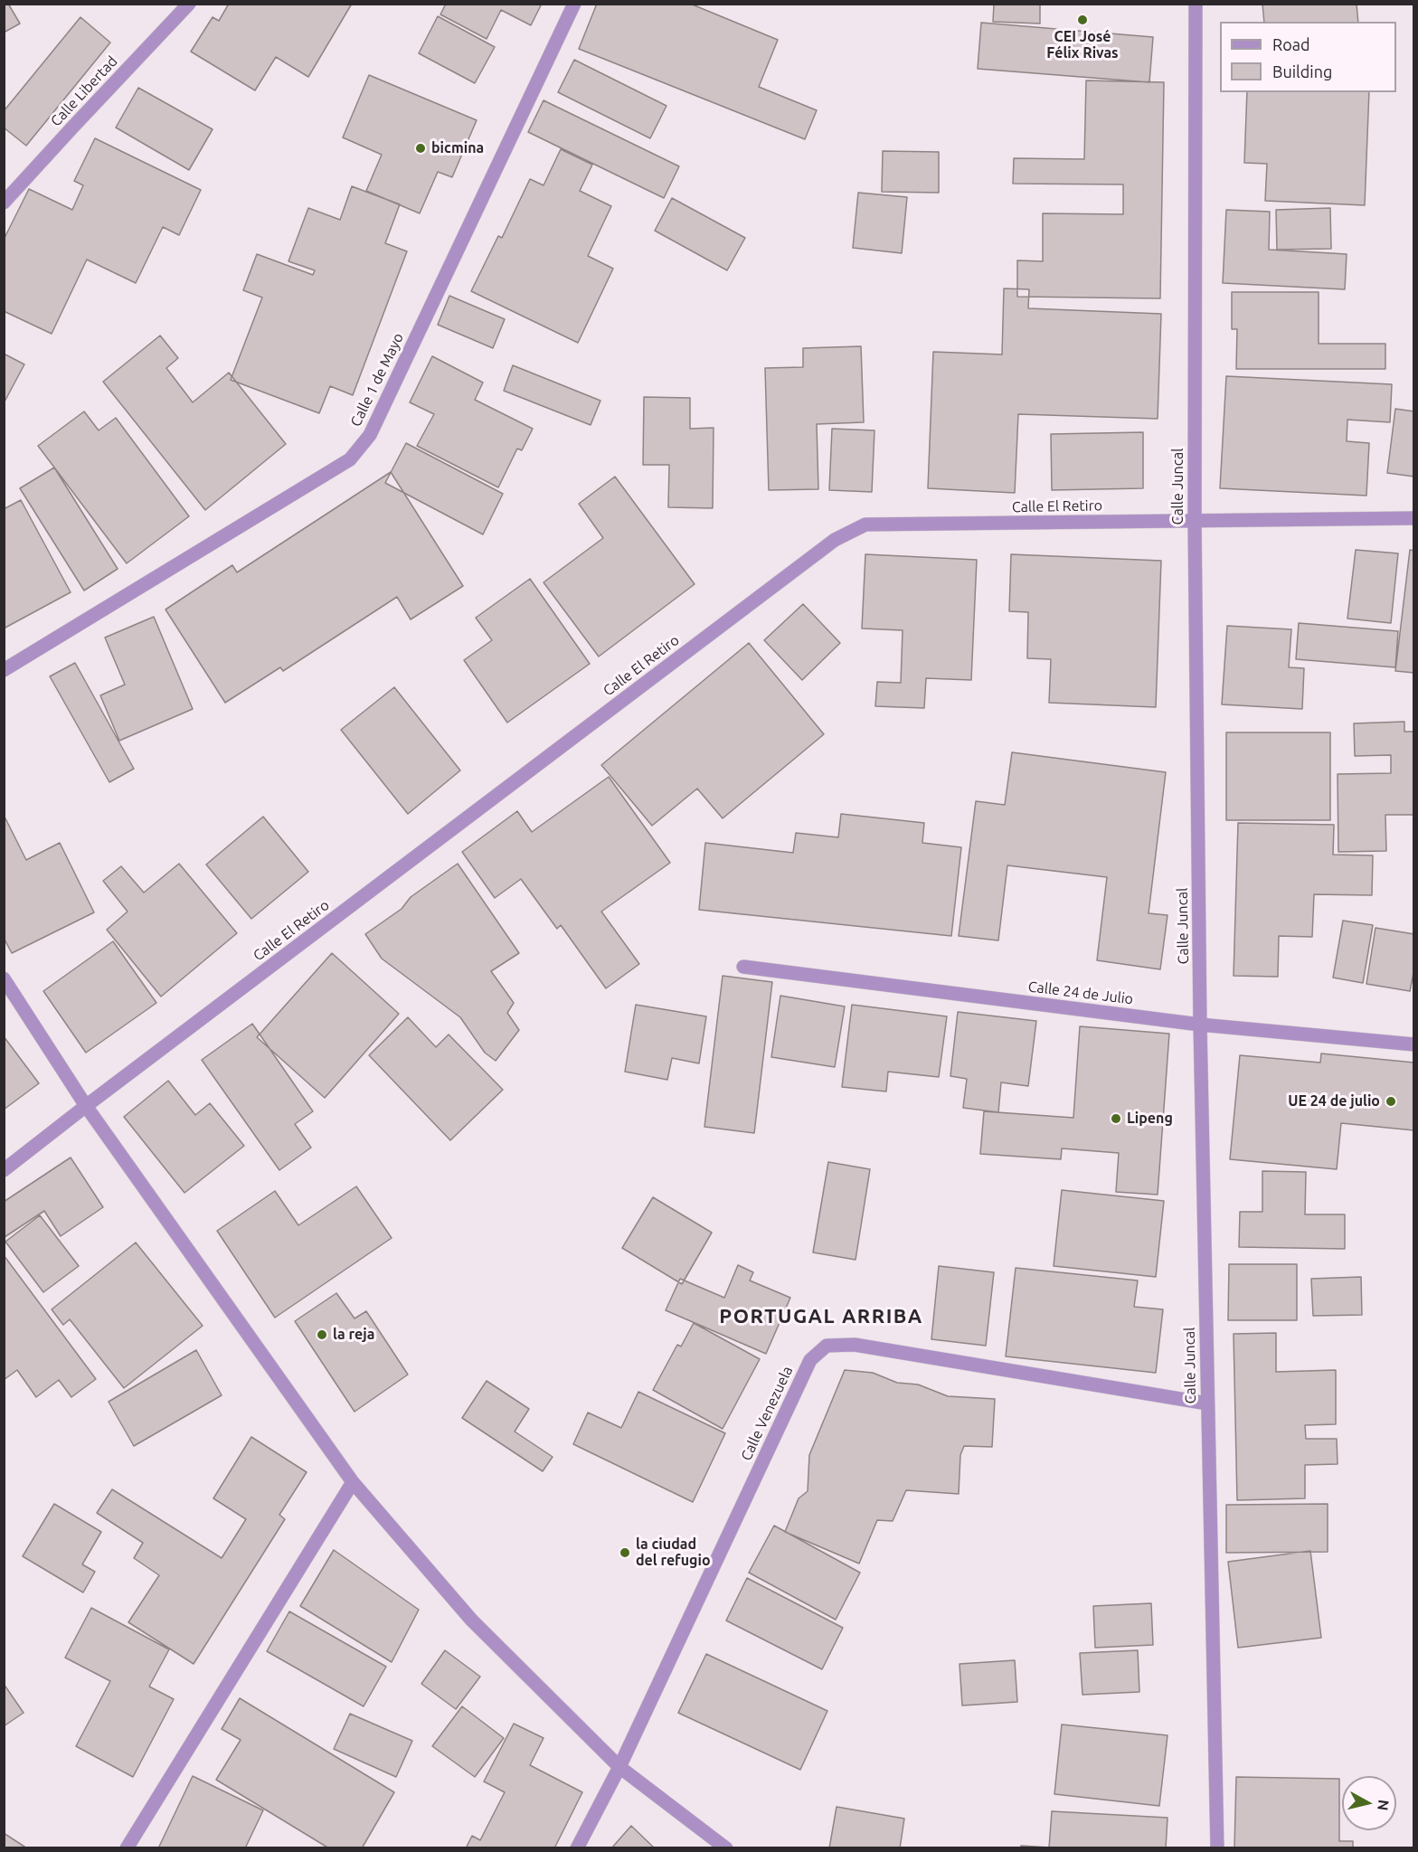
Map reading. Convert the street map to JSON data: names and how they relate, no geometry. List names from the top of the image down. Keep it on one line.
{"streets":{"street":["Calle Libertad","Calle 1 de Mayo","Calle Juncal","Calle El Retiro","Calle 24 de Julio","Calle Venezuela"]},"crossings":[["Calle Juncal","Calle El Retiro"],["Calle Juncal","Calle 24 de Julio"],["Calle Juncal","Calle Venezuela"]],"districts":["PORTUGAL ARRIBA"],"places":["CEI José Félix Rivas","bicmina","UE 24 de julio","Lipeng","la reja","la ciudad del refugio"],"legend":["Road","Building"],"north":"right"}
